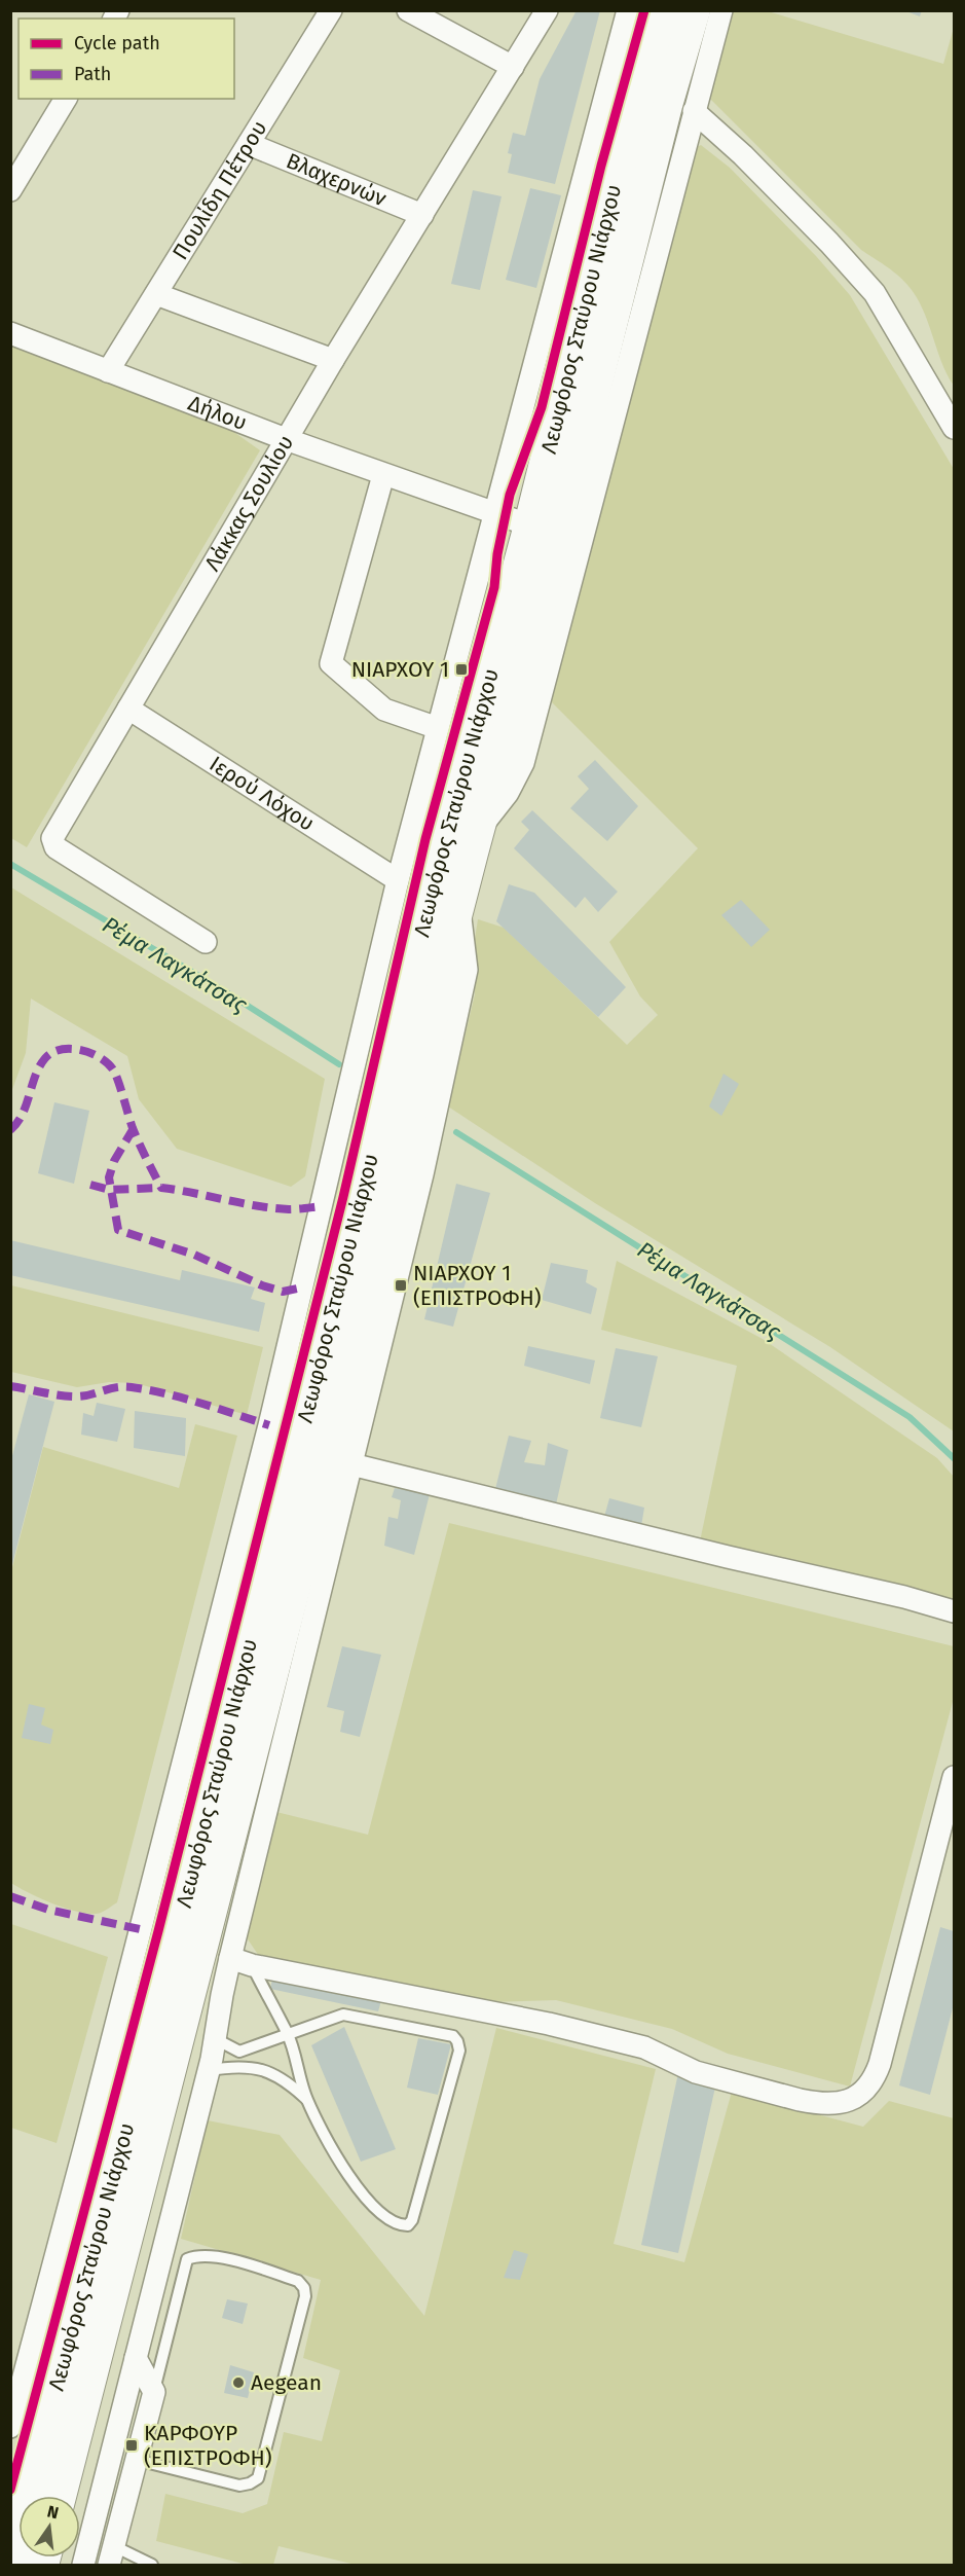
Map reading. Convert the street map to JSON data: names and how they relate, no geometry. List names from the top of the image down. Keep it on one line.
{"streets":{"main road":["Λεωφόρος Σταύρου Νιάρχου"],"street":["Βλαχερνών","Πουλίδη Πέτρου","Δήλου","Λάκκας Σουλίου","Ιερού Λόχου"]},"crossings":[["Βλαχερνών","Πουλίδη Πέτρου"],["Βλαχερνών","Λάκκας Σουλίου"],["Πουλίδη Πέτρου","Δήλου"],["Λεωφόρος Σταύρου Νιάρχου","Δήλου"],["Δήλου","Λάκκας Σουλίου"],["Λάκκας Σουλίου","Ιερού Λόχου"]],"water":["Ρέμα Λαγκάτσας"],"places":{"transit":["ΝΙΑΡΧΟΥ 1","ΝΙΑΡΧΟΥ 1 (ΕΠΙΣΤΡΟΦΗ)","ΚΑΡΦΟΥΡ (ΕΠΙΣΤΡΟΦΗ)"],"other":["Aegean"]},"legend":["Cycle path","Path"],"north":"top"}
